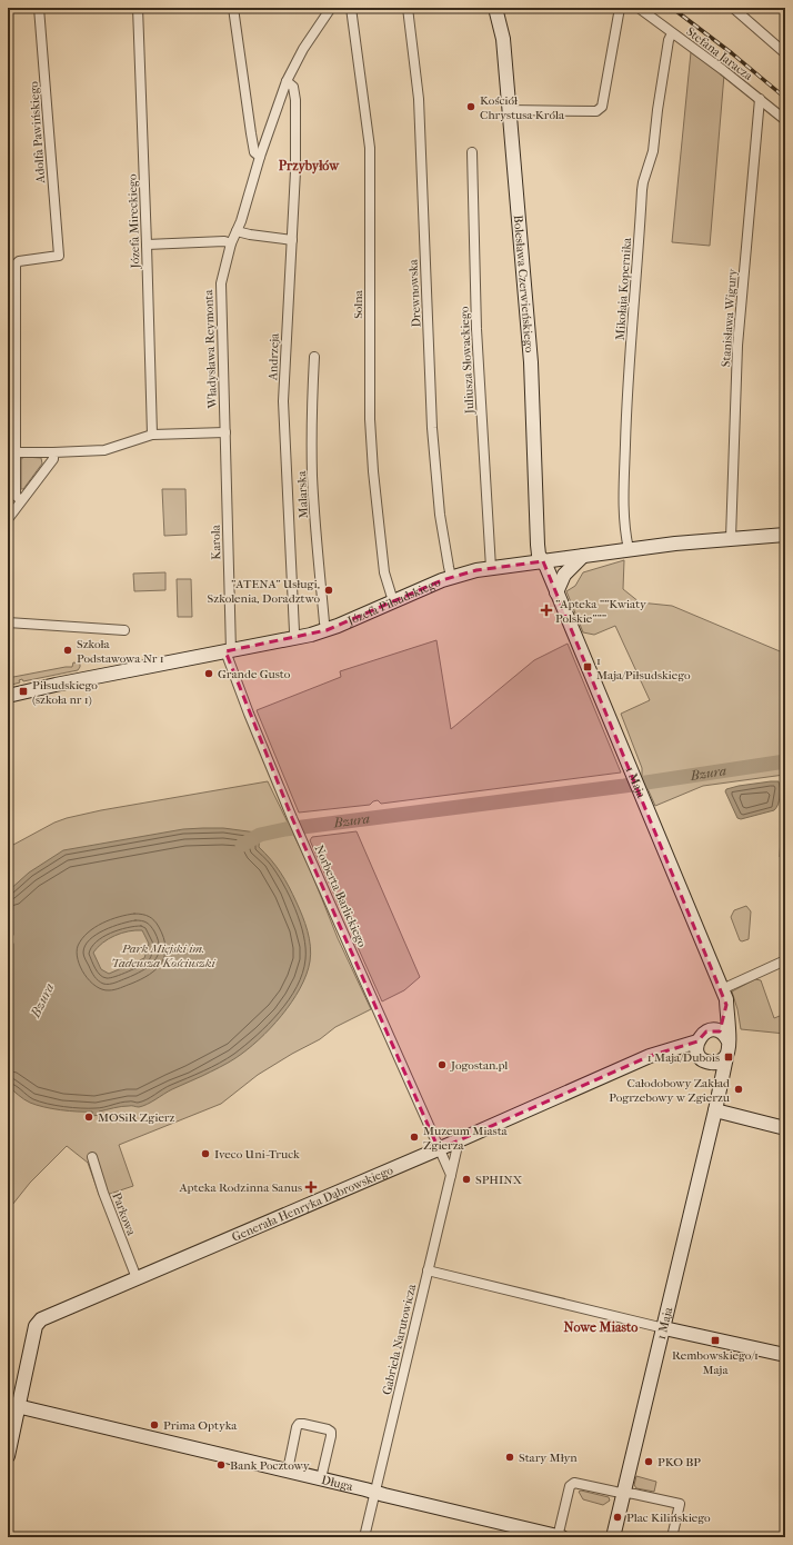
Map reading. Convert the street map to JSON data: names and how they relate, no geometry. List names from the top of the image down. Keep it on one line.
{"streets":{"street":["Stefana Jaracza","Adolfa Pawińskiego","Józefa Mireckiego","Bolesława Czerwieńskiego","Mikołaja Kopernika","Drewnowska","Solna","Stanisława Wigury","Władysława Reymonta","Andrzeja","Juliusza Słowackiego","Malarska","Karola","Józefa Piłsudskiego","1 Maja","Norberta Barlickiego","Generała Henryka Dąbrowskiego","Parkowa","Gabriela Narutowicza","Długa"]},"crossings":[["Stefana Jaracza","Mikołaja Kopernika"],["Stefana Jaracza","Stanisława Wigury"],["Bolesława Czerwieńskiego","Józefa Piłsudskiego"],["Bolesława Czerwieńskiego","1 Maja"],["Mikołaja Kopernika","Józefa Piłsudskiego"],["Drewnowska","Józefa Piłsudskiego"],["Solna","Józefa Piłsudskiego"],["Stanisława Wigury","Józefa Piłsudskiego"],["Władysława Reymonta","Andrzeja"],["Władysława Reymonta","Karola"],["Andrzeja","Józefa Piłsudskiego"],["Juliusza Słowackiego","Józefa Piłsudskiego"],["Malarska","Józefa Piłsudskiego"],["Karola","Józefa Piłsudskiego"],["Karola","Norberta Barlickiego"],["Józefa Piłsudskiego","1 Maja"],["Józefa Piłsudskiego","Norberta Barlickiego"],["1 Maja","Generała Henryka Dąbrowskiego"],["Norberta Barlickiego","Generała Henryka Dąbrowskiego"],["Generała Henryka Dąbrowskiego","Parkowa"],["Generała Henryka Dąbrowskiego","Gabriela Narutowicza"],["Generała Henryka Dąbrowskiego","Długa"],["Gabriela Narutowicza","Długa"]],"districts":["Przybyłów","Nowe Miasto"],"water":["Bzura"],"parks":["Park Miejski im. Tadeusza Kościuszki"],"places":{"other":["Kościół Chrystusa Króla","\"ATENA\" Usługi, Szkolenia, Doradztwo","Szkoła Podstawowa Nr 1","Grande Gusto","Jogostan.pl","Całodobowy Zakład Pogrzebowy w Zgierzu","MOSiR Zgierz","Muzeum Miasta Zgierza","Iveco Uni-Truck","SPHINX","Prima Optyka","Stary Młyn","PKO BP","Bank Pocztowy","Plac Kilińskiego"],"health":["\"Apteka \"\"Kwiaty Polskie\"\"\"","Apteka Rodzinna Sanus"],"transit":["1 Maja/Piłsudskiego","Piłsudskiego (szkoła nr 1)","1 Maja/Dubois","Rembowskiego/1 Maja"]}}
